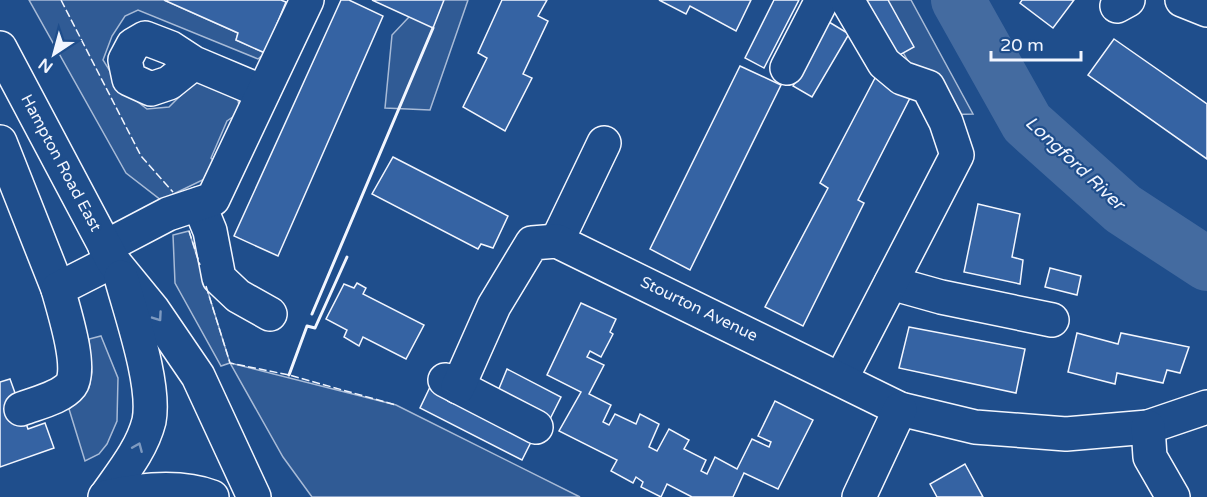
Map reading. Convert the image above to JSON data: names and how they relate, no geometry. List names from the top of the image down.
{
  "streets": {
    "street": ["Hampton Road East", "Stourton Avenue"]
  },
  "water": ["Longford River"],
  "scale_bar": "20 m",
  "north": "bottom left"
}
